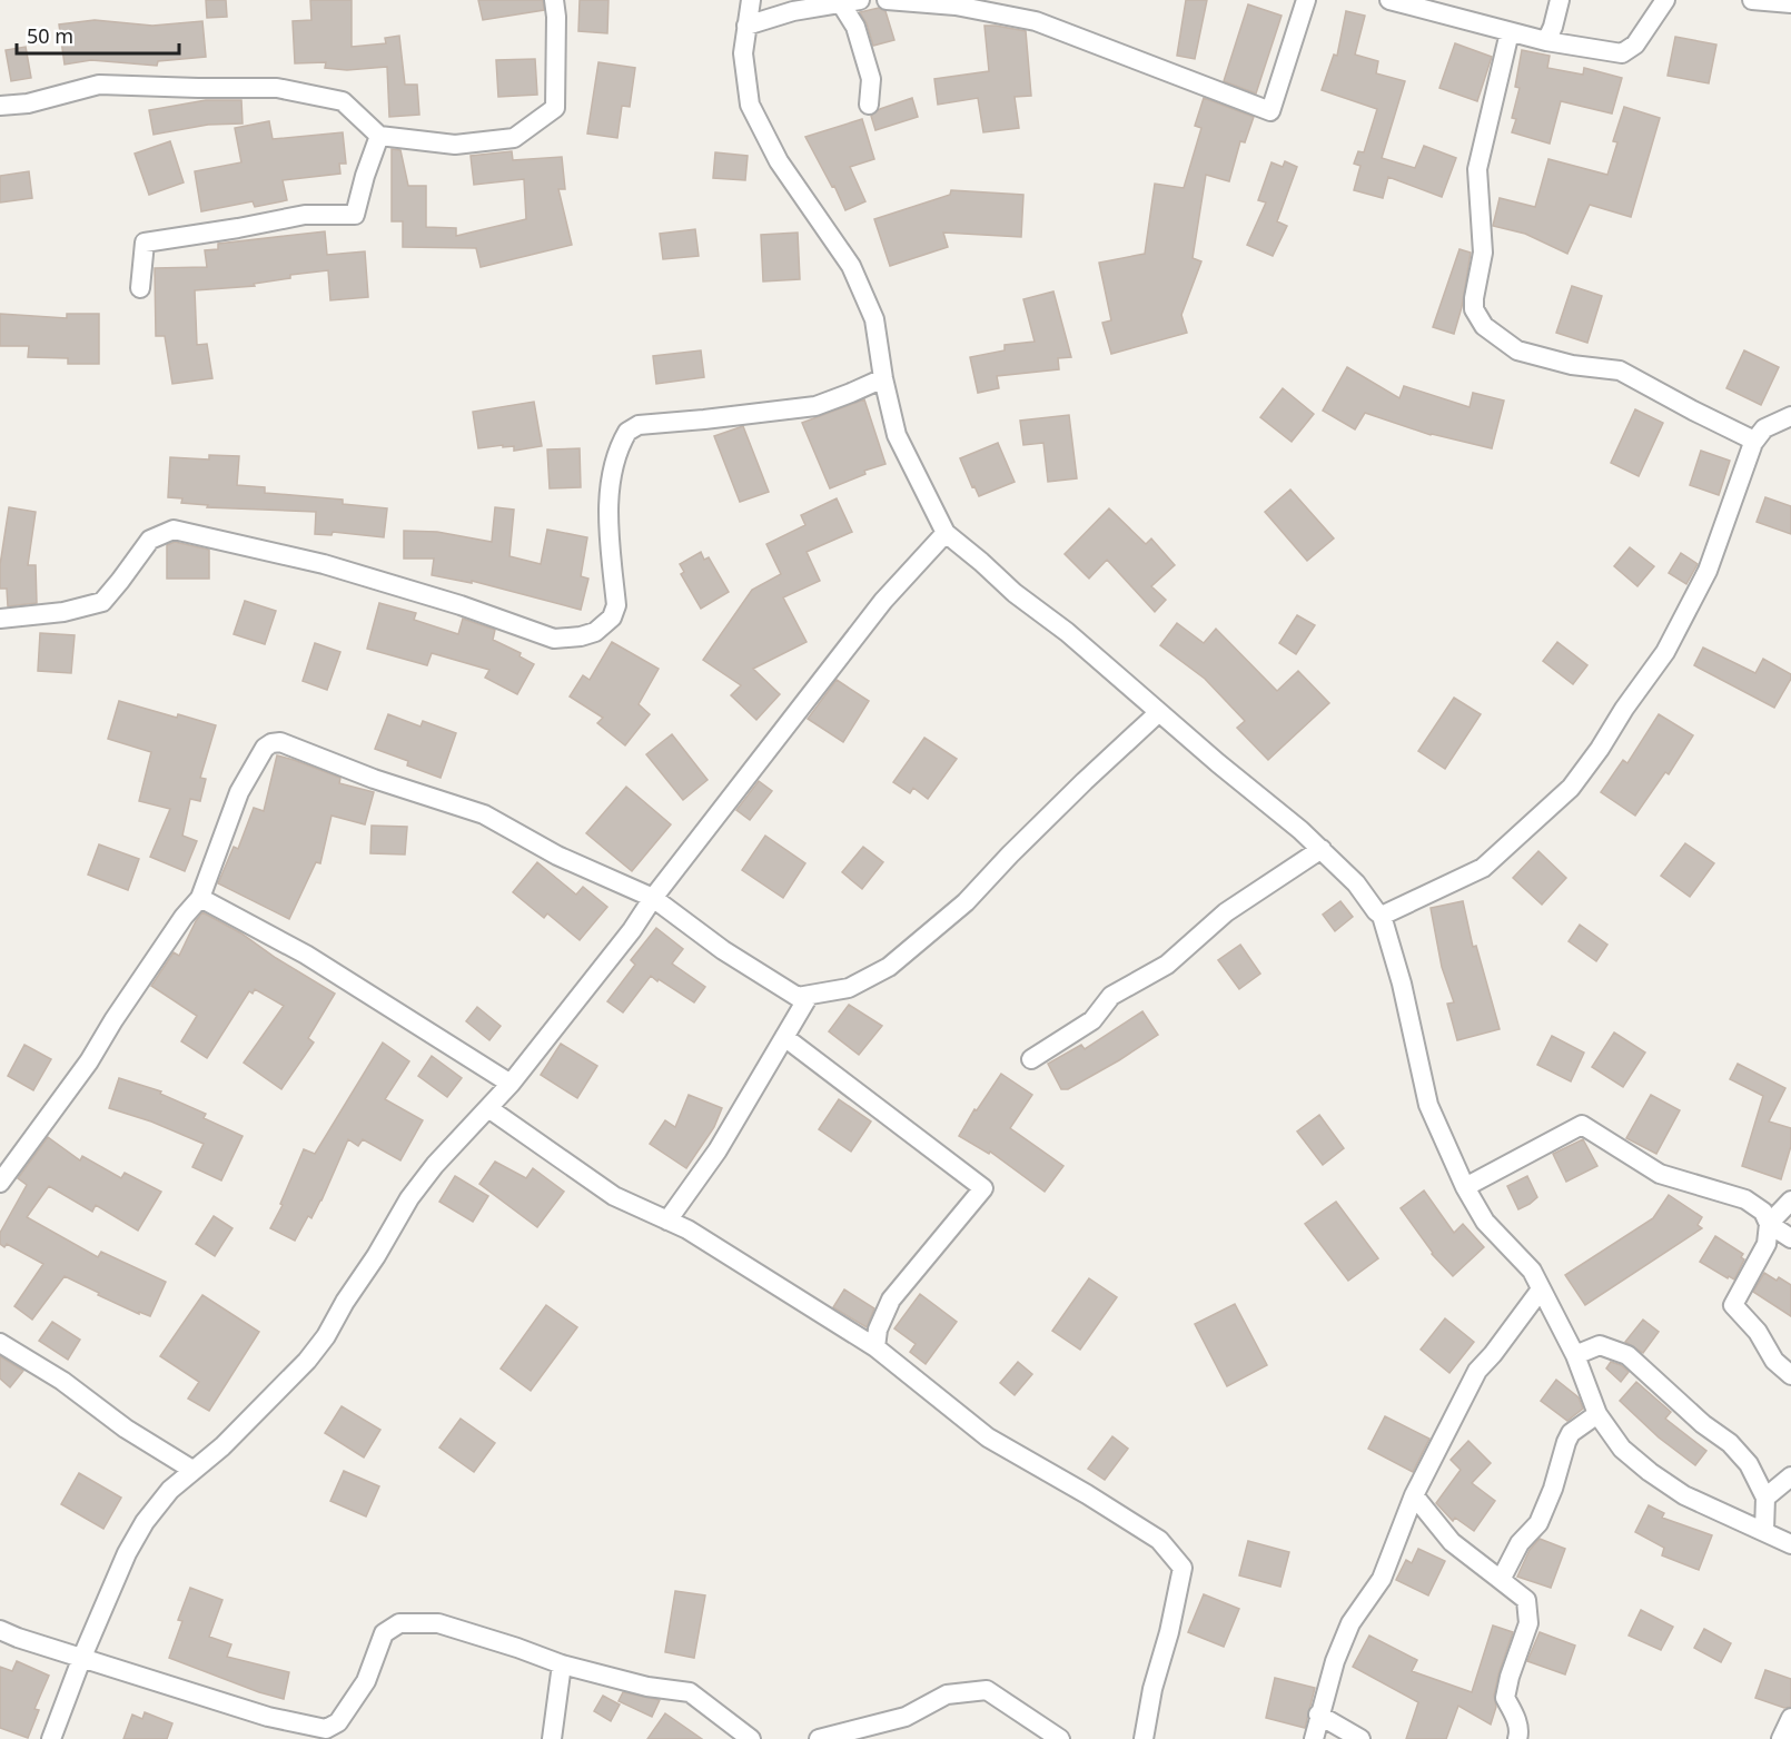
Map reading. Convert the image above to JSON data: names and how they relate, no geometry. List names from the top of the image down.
{
  "scale_bar": "50 m"
}
